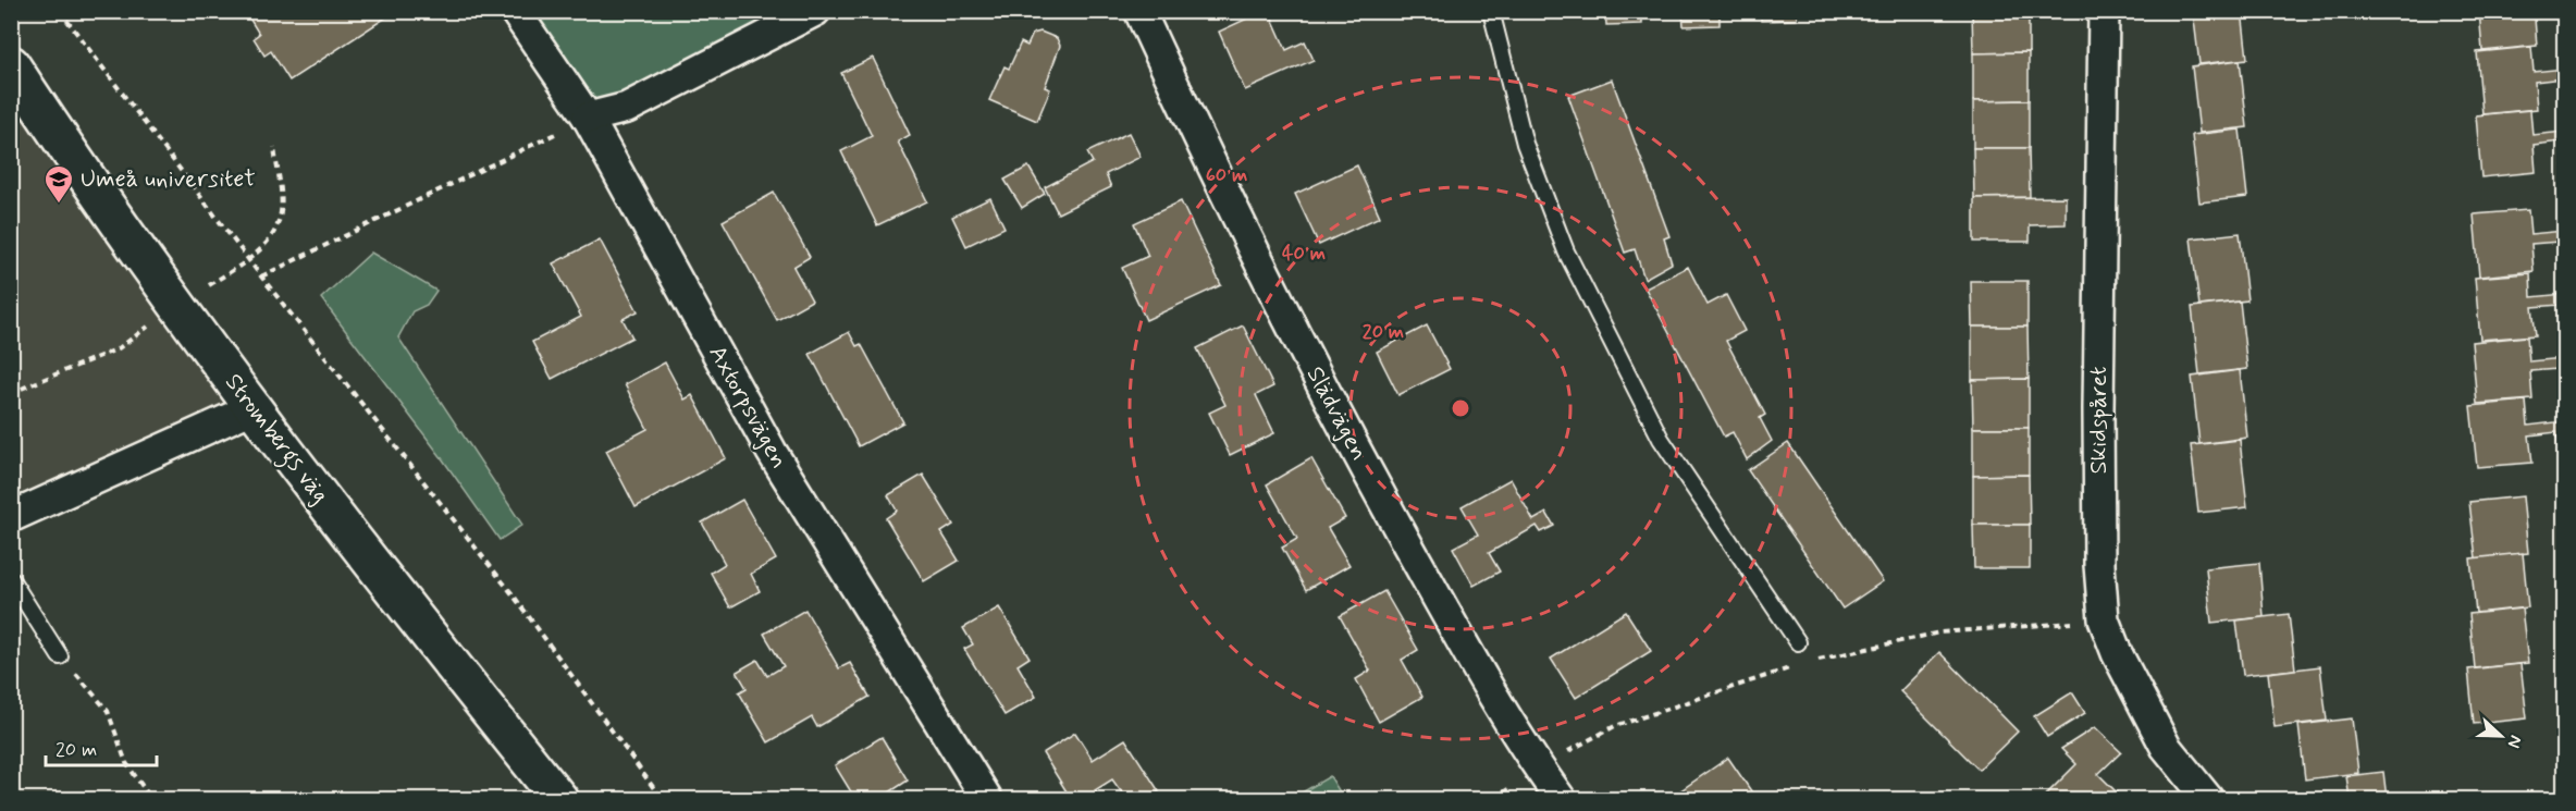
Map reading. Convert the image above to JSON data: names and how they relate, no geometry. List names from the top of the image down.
{
  "streets": {
    "street": [
      "Axtorpsvägen",
      "Slädvägen",
      "Skidspåret",
      "Strombergs väg"
    ]
  },
  "places": {
    "school or university": ["Umeå universitet"]
  },
  "scale_bar": "20 m",
  "north": "right",
  "rings": ["60 m", "40 m", "20 m"]
}
